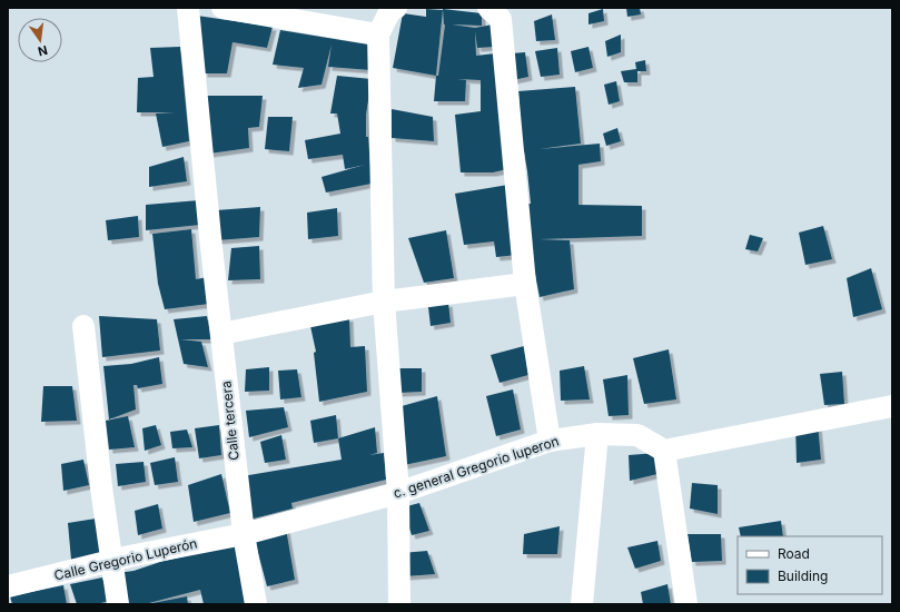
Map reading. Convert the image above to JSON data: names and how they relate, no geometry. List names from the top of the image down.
{
  "streets": {
    "street": ["Calle tercera", "c. general Gregorio luperon", "Calle Gregorio Luperón"]
  },
  "crossings": [
    ["Calle tercera", "c. general Gregorio luperon"],
    ["Calle tercera", "Calle Gregorio Luperón"],
    ["c. general Gregorio luperon", "Calle Gregorio Luperón"]
  ],
  "legend": ["Road", "Building"],
  "north": "bottom"
}
